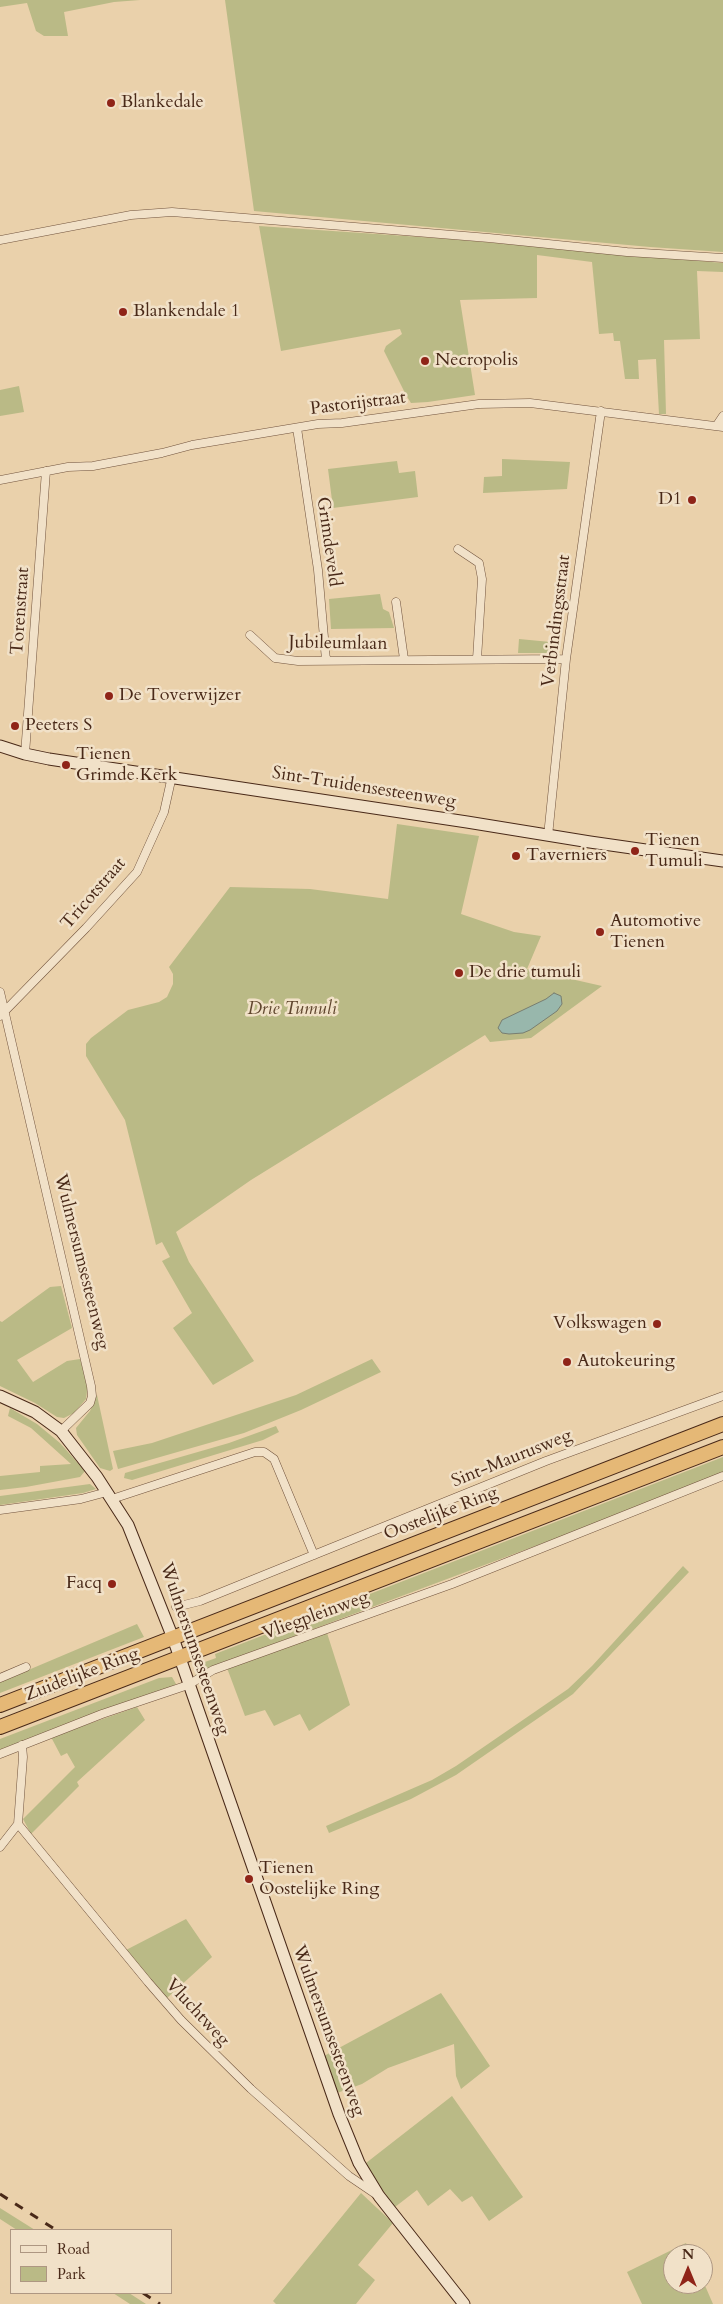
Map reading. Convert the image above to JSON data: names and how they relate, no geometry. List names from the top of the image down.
{
  "streets": {
    "highway": ["Oostelijke Ring", "Zuidelijke Ring"],
    "street": [
      "Pastorijstraat",
      "Grimdeveld",
      "Torenstraat",
      "Verbindingsstraat",
      "Jubileumlaan",
      "Sint-Truidensesteenweg",
      "Tricotstraat",
      "Wulmersumsesteenweg",
      "Sint-Maurusweg",
      "Vliegpleinweg",
      "Vluchtweg"
    ]
  },
  "crossings": [
    ["Pastorijstraat", "Grimdeveld"],
    ["Pastorijstraat", "Torenstraat"],
    ["Pastorijstraat", "Verbindingsstraat"],
    ["Grimdeveld", "Jubileumlaan"],
    ["Torenstraat", "Sint-Truidensesteenweg"],
    ["Verbindingsstraat", "Jubileumlaan"],
    ["Verbindingsstraat", "Sint-Truidensesteenweg"],
    ["Sint-Truidensesteenweg", "Tricotstraat"],
    ["Tricotstraat", "Wulmersumsesteenweg"],
    ["Wulmersumsesteenweg", "Oostelijke Ring"],
    ["Wulmersumsesteenweg", "Vliegpleinweg"],
    ["Wulmersumsesteenweg", "Zuidelijke Ring"],
    ["Wulmersumsesteenweg", "Vluchtweg"],
    ["Oostelijke Ring", "Zuidelijke Ring"]
  ],
  "parks": ["Drie Tumuli"],
  "places": [
    "Blankedale",
    "Blankendale 1",
    "Necropolis",
    "D1",
    "De Toverwijzer",
    "Peeters S",
    "Tienen Grimde Kerk",
    "Tienen Tumuli",
    "Taverniers",
    "Automotive Tienen",
    "De drie tumuli",
    "Volkswagen",
    "Autokeuring",
    "Facq",
    "Tienen Oostelijke Ring"
  ],
  "legend": ["Road", "Park"],
  "north": "top"
}
